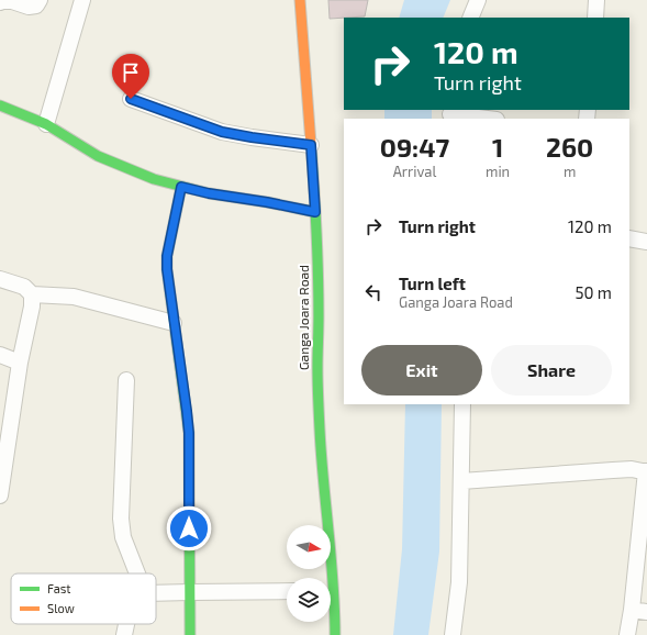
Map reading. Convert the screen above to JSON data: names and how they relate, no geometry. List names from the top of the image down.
{
  "streets": {
    "street": ["Ganga Joara Road"]
  },
  "legend": ["Fast", "Slow"],
  "north": "right",
  "page": {
    "turn": ["120 m", "Turn right"],
    "eta": [
      "09:47",
      "Arrival",
      "1",
      "min",
      "260",
      "m"
    ],
    "list": [
      {
        "name": "Turn right",
        "value": "120 m"
      },
      {
        "name": "Turn left",
        "note": "Ganga Joara Road",
        "value": "50 m"
      }
    ],
    "buttons": ["Exit", "Share"]
  }
}
